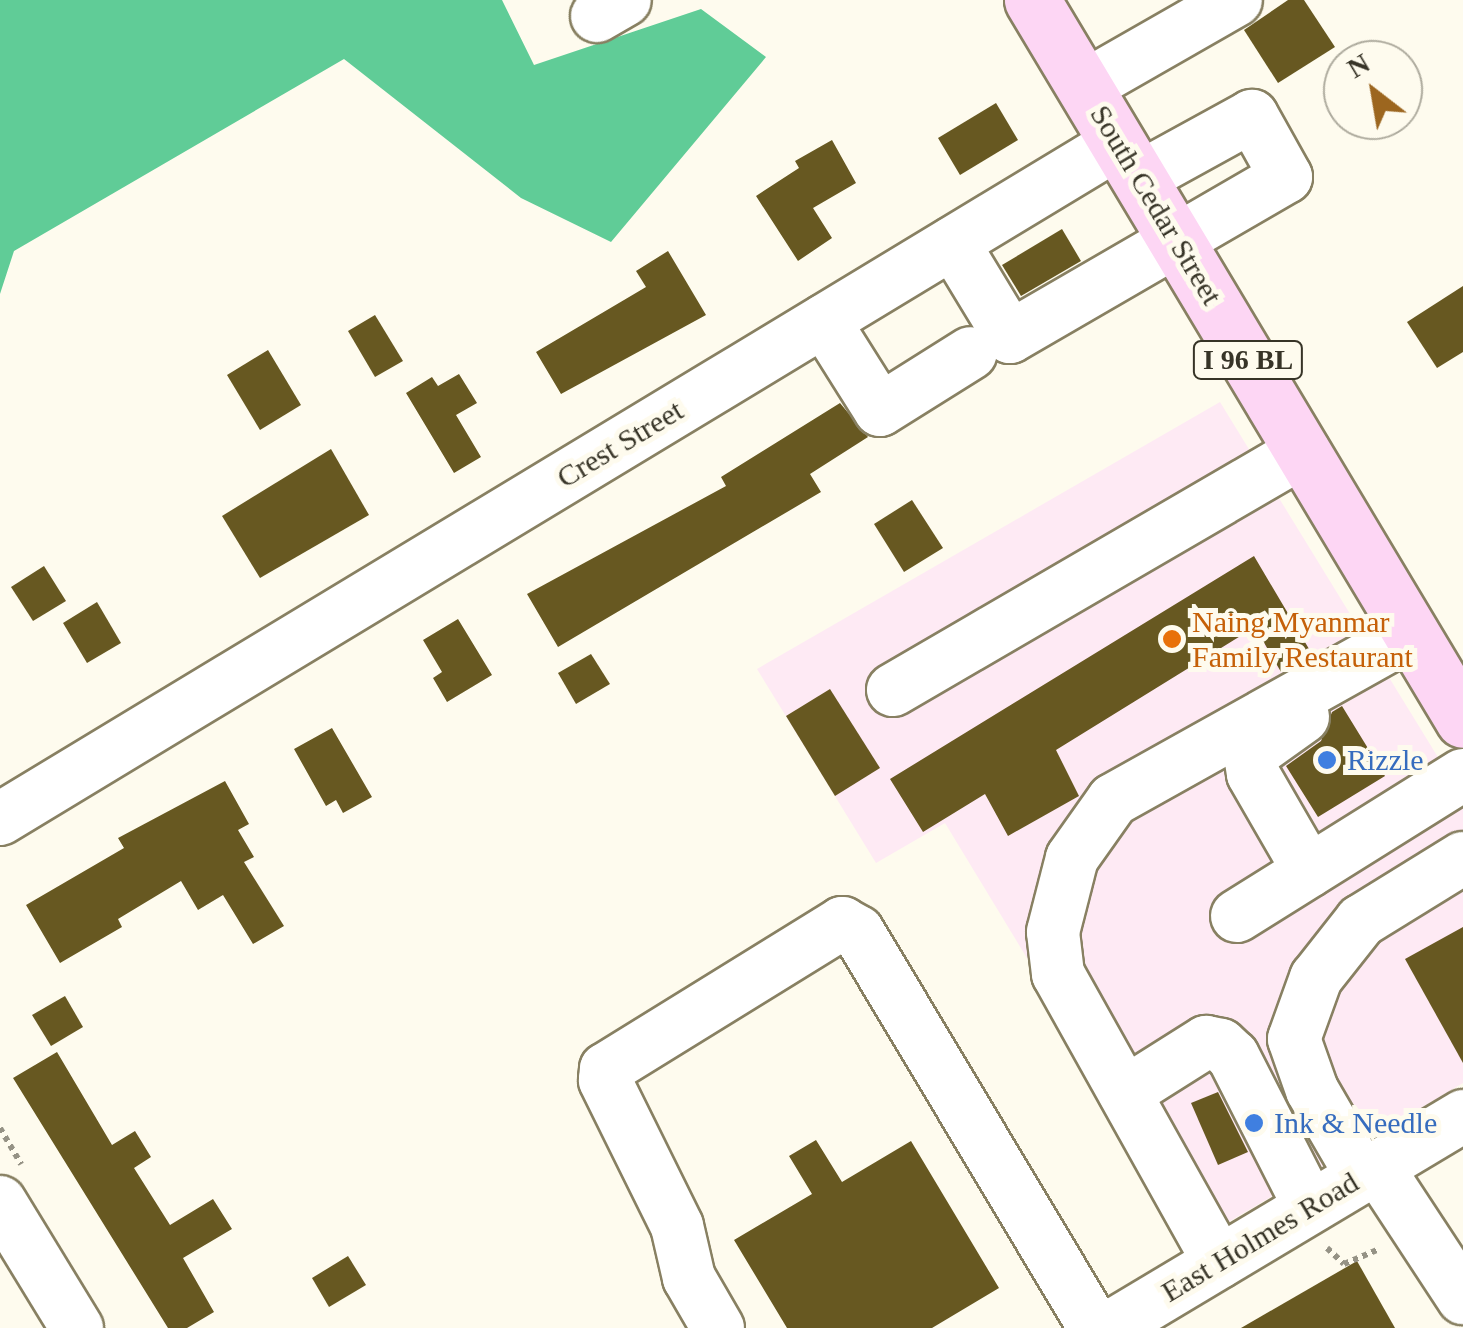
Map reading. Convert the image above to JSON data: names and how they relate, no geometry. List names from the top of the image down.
{
  "streets": {
    "main road": ["South Cedar Street", "I 96 BL"],
    "street": ["Crest Street", "East Holmes Road"]
  },
  "crossings": [
    ["South Cedar Street", "Crest Street"]
  ],
  "places": ["Naing Myanmar Family Restaurant", "Rizzle", "Ink & Needle"],
  "north": "top left"
}
